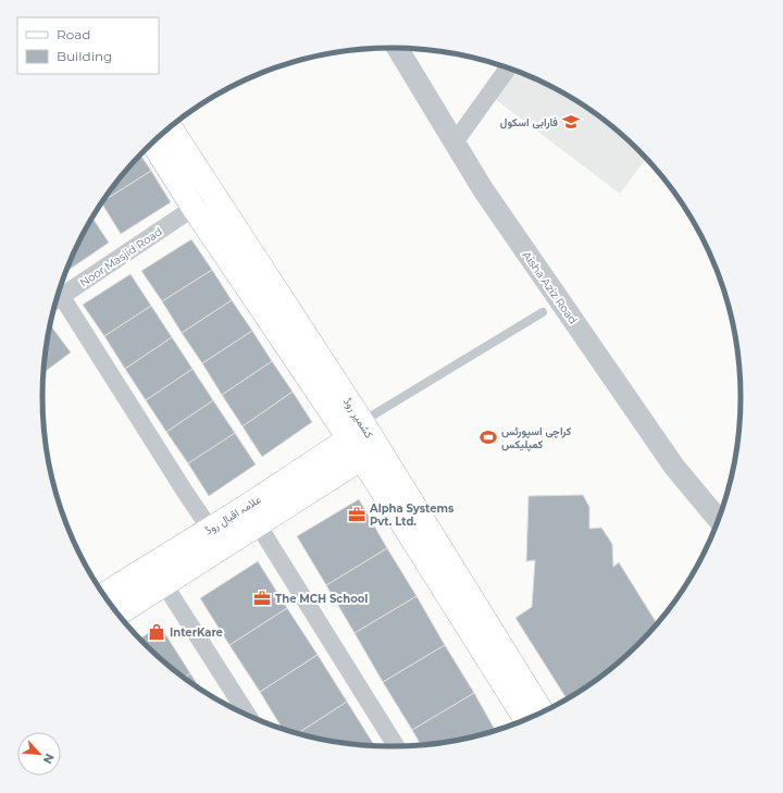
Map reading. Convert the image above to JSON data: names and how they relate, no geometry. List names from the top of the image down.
{
  "streets": {
    "main road": ["کشمیر روڈ", "علامہ اقبال روڈ"],
    "street": ["Noor Masjid Road", "Aisha Aziz Road"]
  },
  "crossings": [
    ["Noor Masjid Road", "کشمیر روڈ"],
    ["کشمیر روڈ", "علامہ اقبال روڈ"]
  ],
  "places": {
    "school or university": ["فارابی اسکول"],
    "sports": ["کراچی اسپورٹس کمپلیکس"],
    "office": ["Alpha Systems Pvt. Ltd.", "The MCH School"],
    "shop": ["InterKare"]
  },
  "legend": ["Road", "Building"],
  "north": "bottom right"
}
